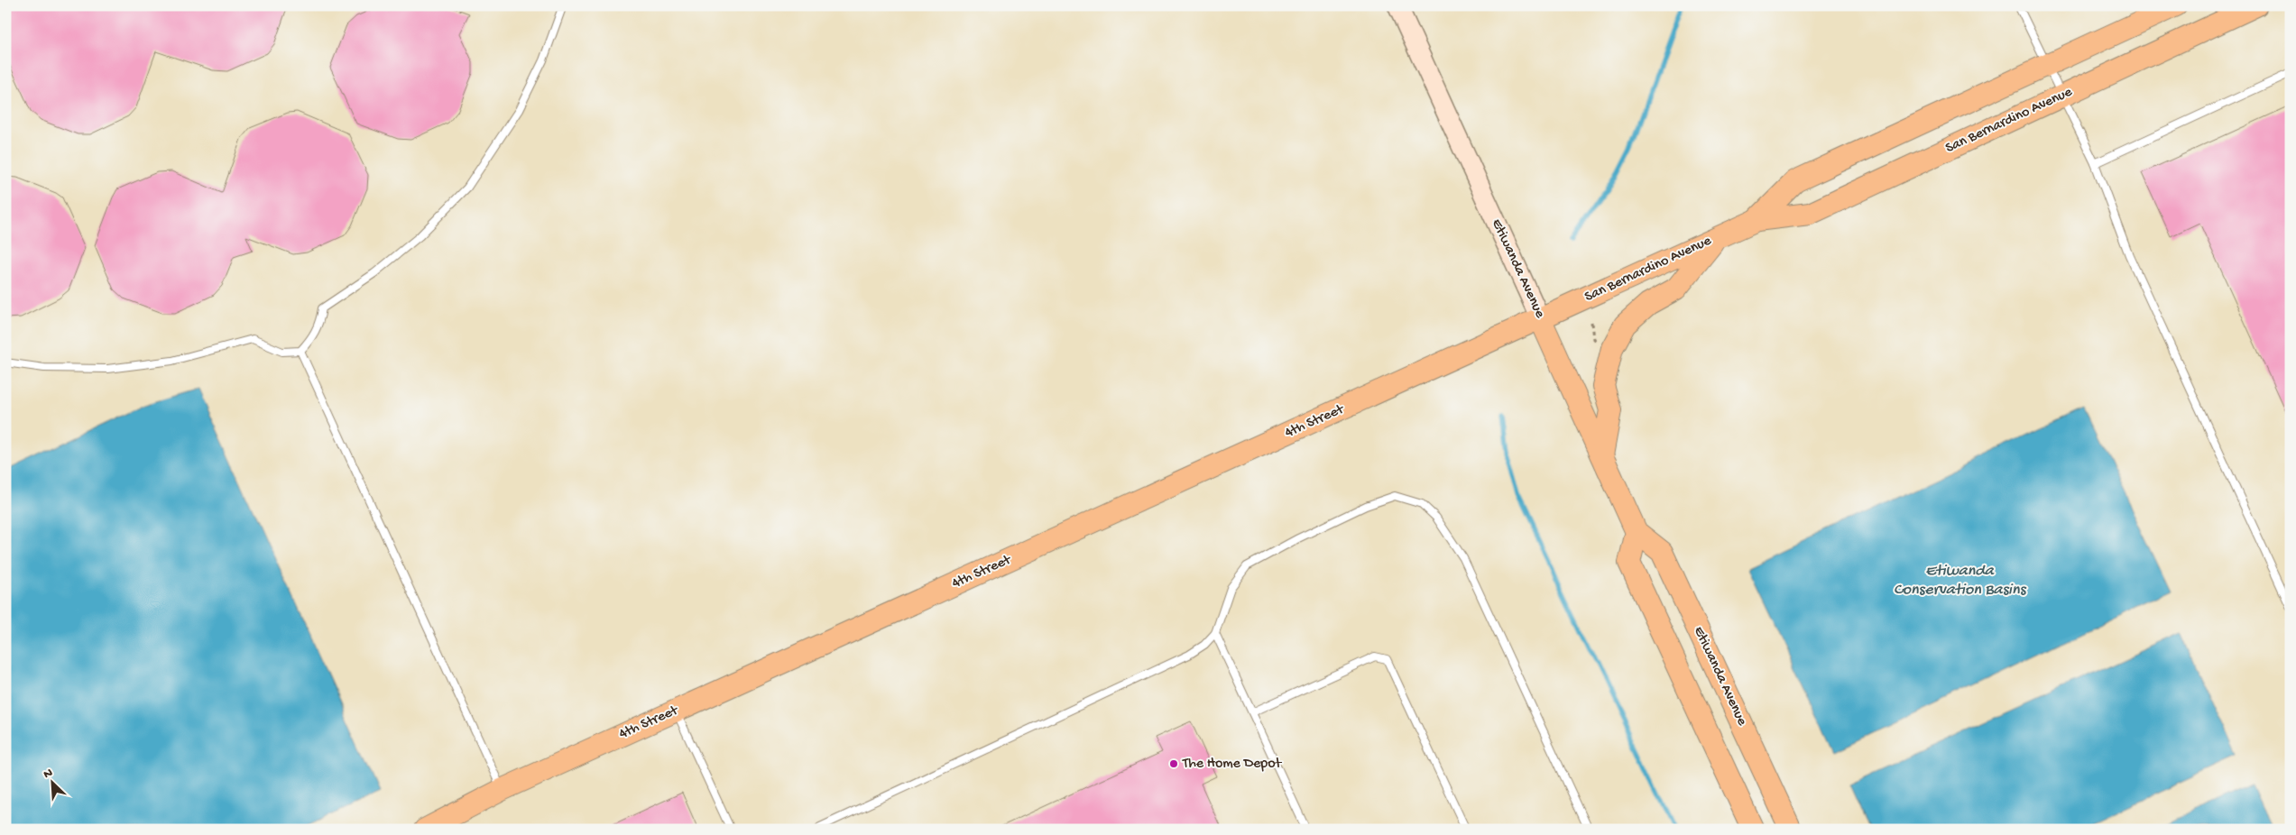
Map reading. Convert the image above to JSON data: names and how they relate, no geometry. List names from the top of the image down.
{
  "streets": {
    "main road": ["San Bernardino Avenue", "Etiwanda Avenue", "4th Street"]
  },
  "crossings": [
    ["San Bernardino Avenue", "Etiwanda Avenue"],
    ["San Bernardino Avenue", "4th Street"],
    ["Etiwanda Avenue", "4th Street"]
  ],
  "water": ["Etiwanda Conservation Basins"],
  "places": ["The Home Depot"],
  "north": "top left"
}
